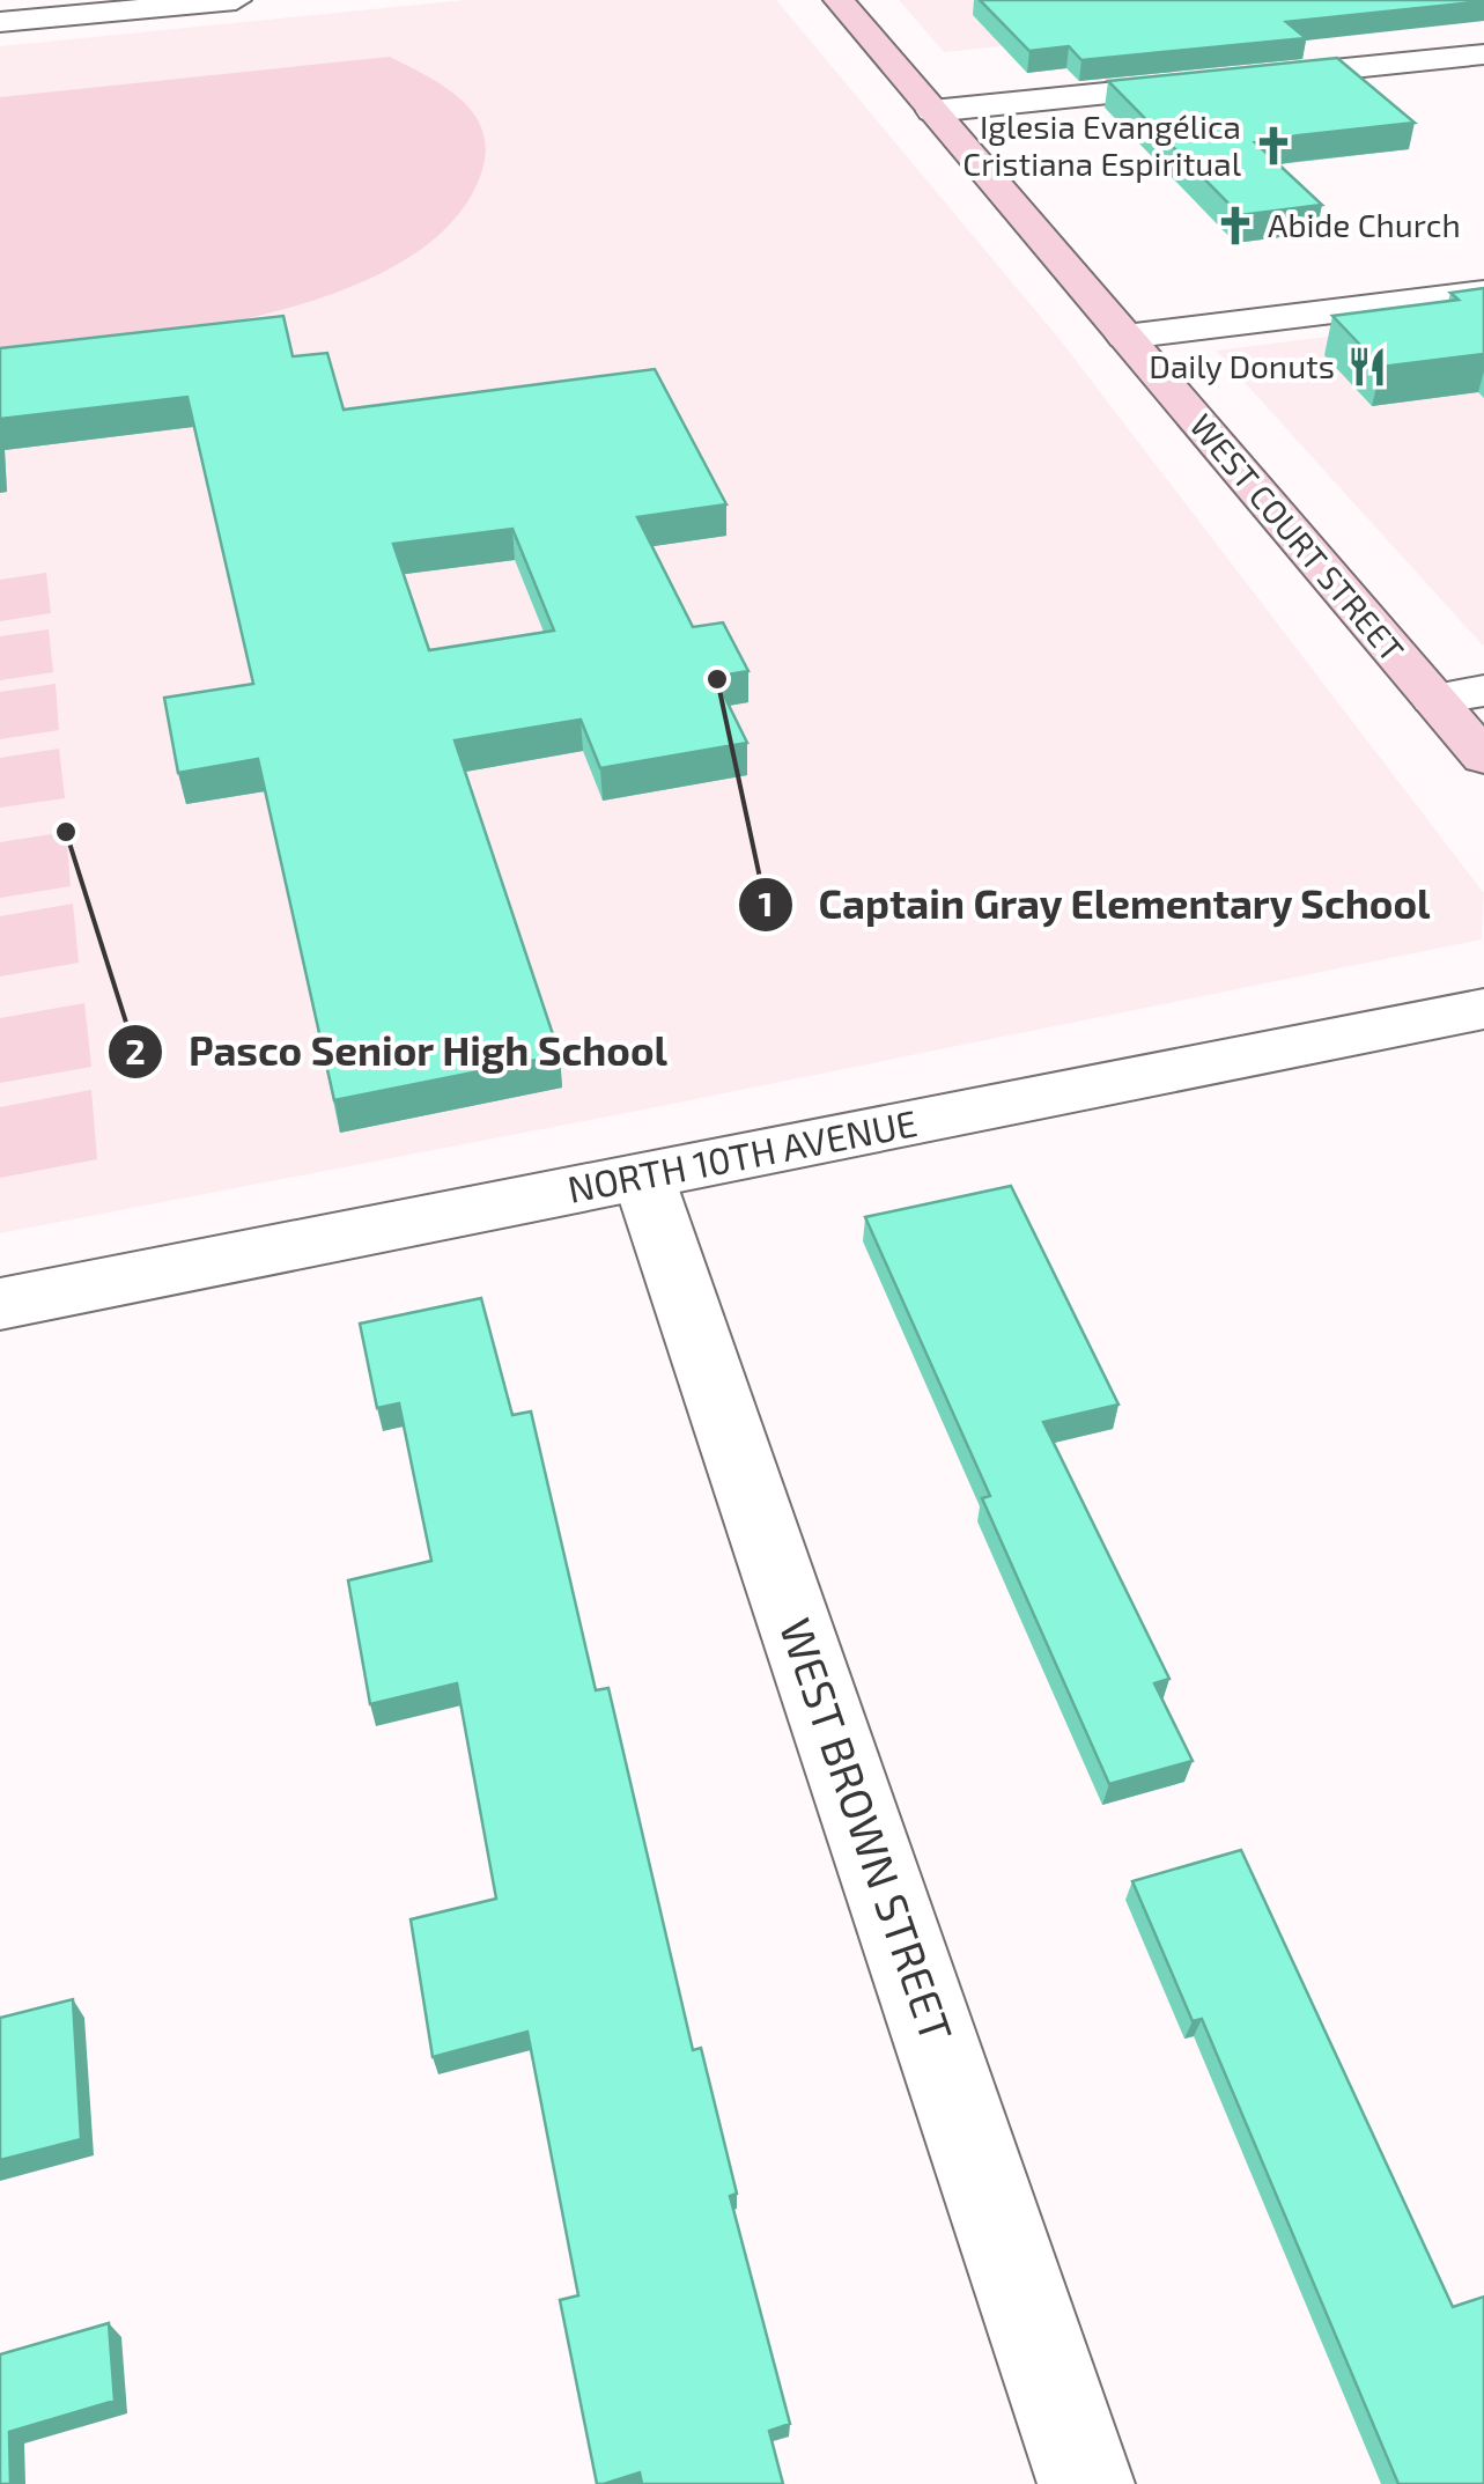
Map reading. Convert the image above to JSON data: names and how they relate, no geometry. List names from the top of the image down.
{
  "streets": {
    "main road": ["WEST COURT STREET"],
    "street": ["NORTH 10TH AVENUE", "WEST BROWN STREET"]
  },
  "crossings": [
    ["NORTH 10TH AVENUE", "WEST BROWN STREET"]
  ],
  "places": {
    "church": ["Iglesia Evangélica Cristiana Espiritual", "Abide Church"],
    "restaurant": ["Daily Donuts"],
    "other": ["Captain Gray Elementary School", "Pasco Senior High School"]
  }
}
